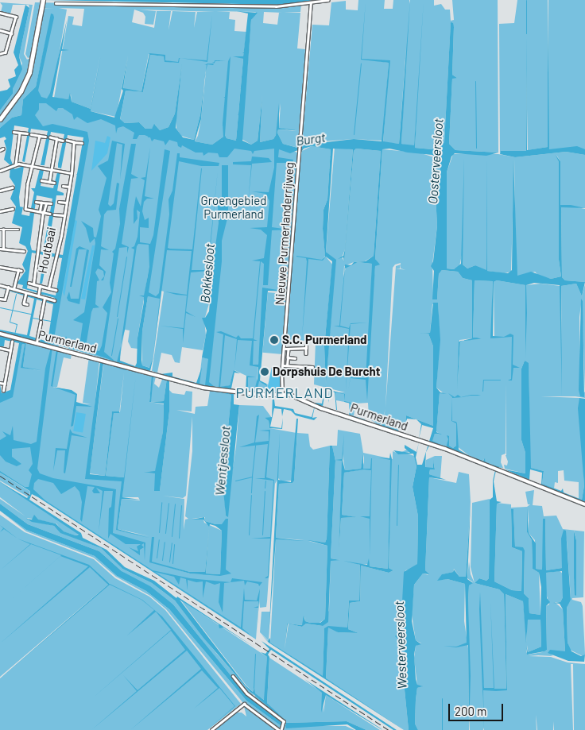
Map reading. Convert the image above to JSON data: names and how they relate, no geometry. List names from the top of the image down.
{
  "streets": {
    "street": ["Nieuwe Purmerlanderrijweg", "Houtbaai", "Purmerland"]
  },
  "crossings": [
    ["Nieuwe Purmerlanderrijweg", "Purmerland"]
  ],
  "districts": ["PURMERLAND"],
  "water": [
    "Burgt",
    "Oosterveersloot",
    "Bokkesloot",
    "Wentjessloot",
    "Westerveersloot"
  ],
  "parks": ["Groengebied Purmerland"],
  "places": ["S.C. Purmerland", "Dorpshuis De Burcht"],
  "scale_bar": "200 m"
}
